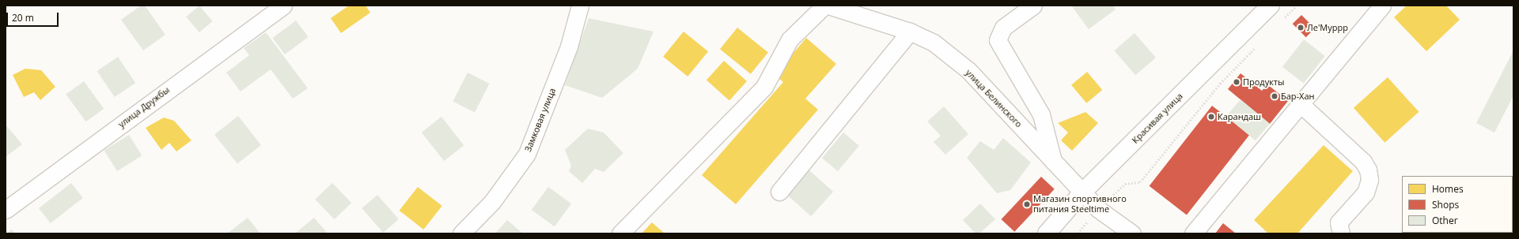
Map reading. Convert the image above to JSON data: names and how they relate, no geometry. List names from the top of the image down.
{
  "streets": {
    "main road": ["Красивая улица"],
    "street": ["улица Белинского", "улица Дружбы", "Замковая улица"]
  },
  "crossings": [
    ["улица Белинского", "Красивая улица"]
  ],
  "places": [
    "Ле'Муррр",
    "Продукты",
    "Бар-Хан",
    "Карандаш",
    "Магазин спортивного питания Steeltime"
  ],
  "legend": ["Homes", "Shops", "Other"],
  "scale_bar": "20 m"
}
